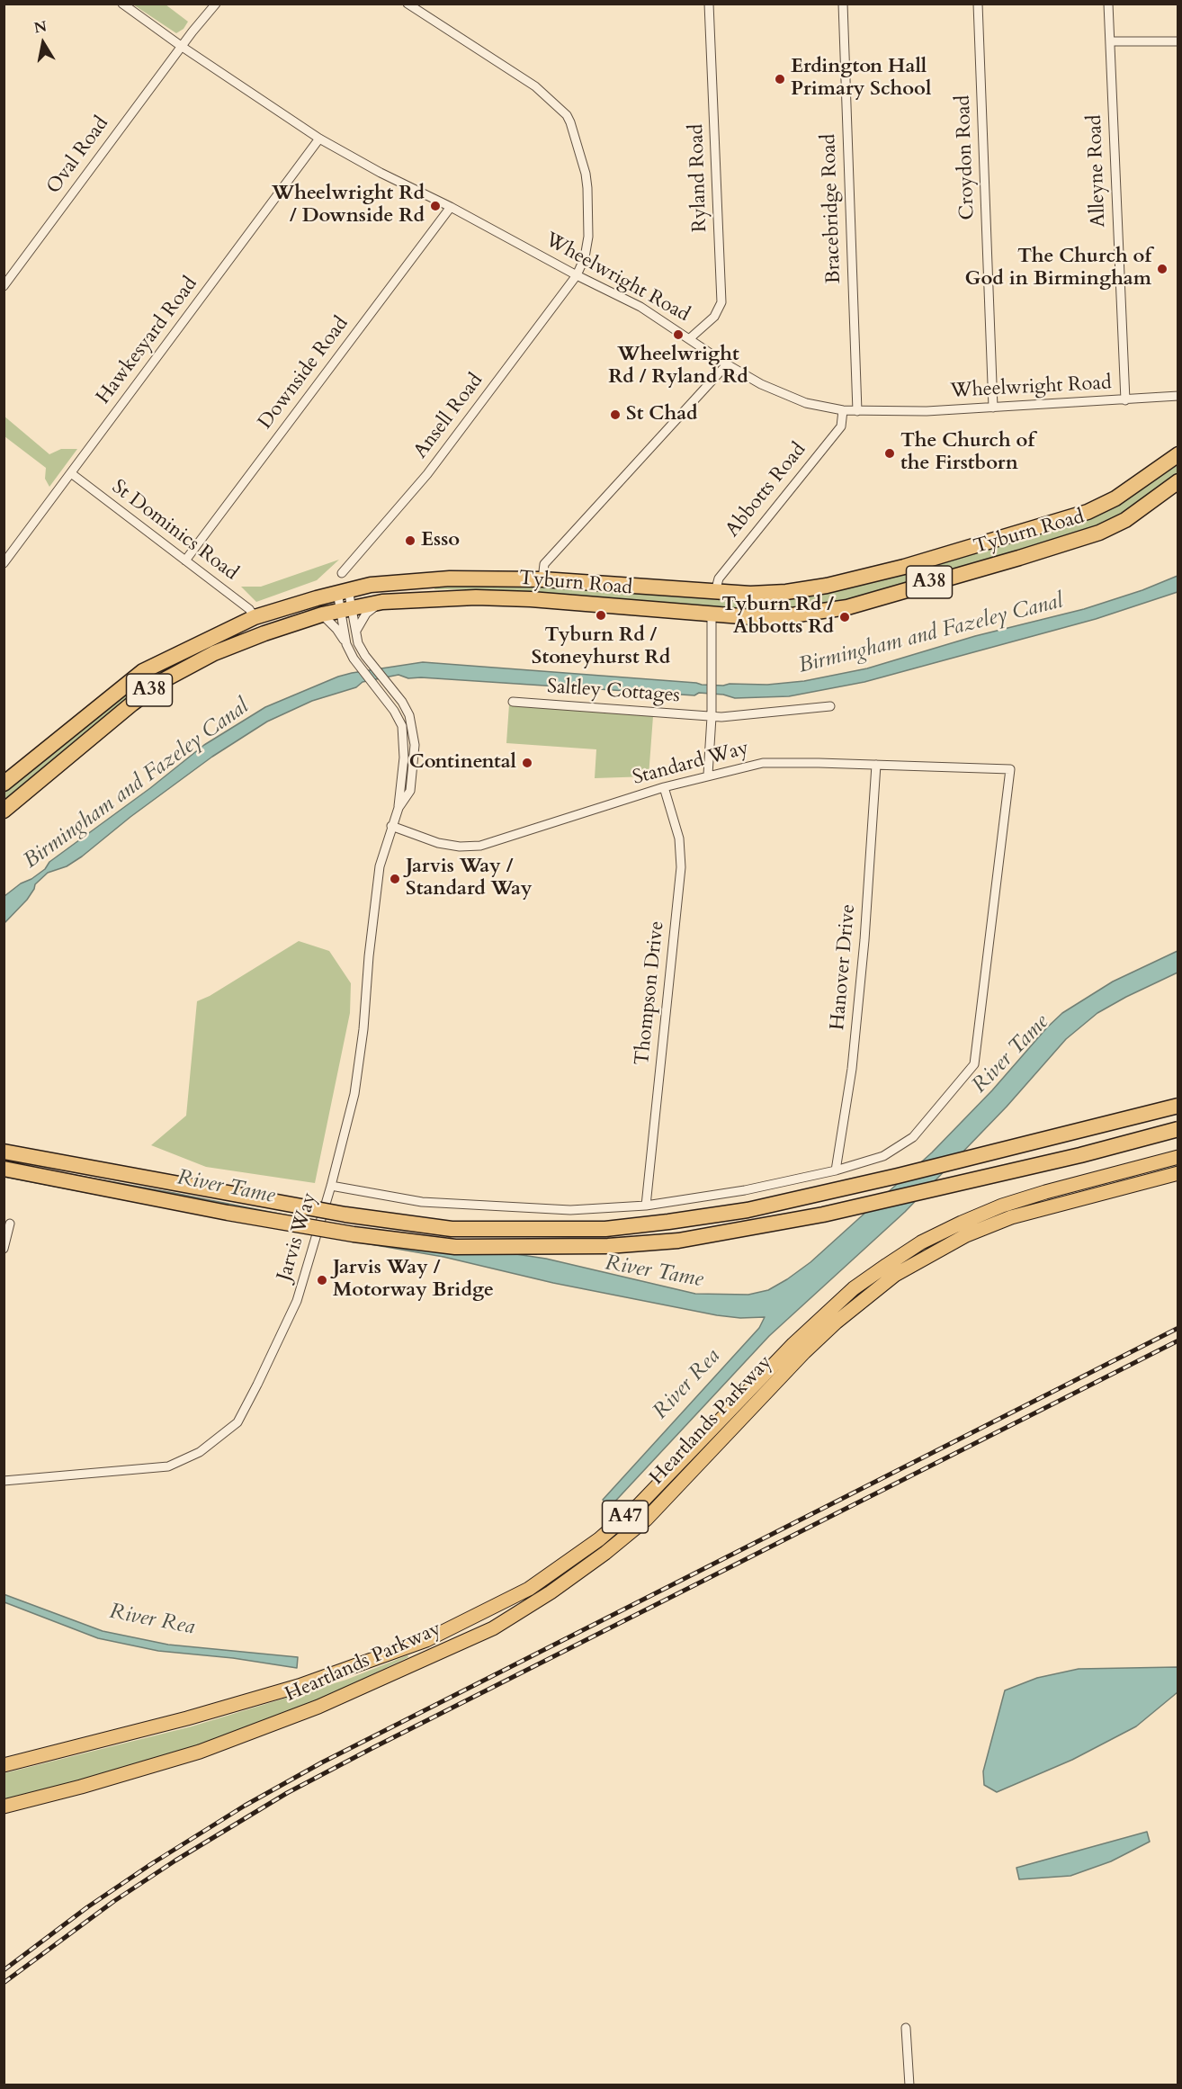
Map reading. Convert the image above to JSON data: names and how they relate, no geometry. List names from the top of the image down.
{
  "streets": {
    "highway": ["Tyburn Road", "A38"],
    "main road": ["Heartlands Parkway", "A47"],
    "street": [
      "Oval Road",
      "Croydon Road",
      "Alleyne Road",
      "Ryland Road",
      "Bracebridge Road",
      "Wheelwright Road",
      "Hawkesyard Road",
      "Downside Road",
      "Ansell Road",
      "Abbotts Road",
      "St Dominics Road",
      "Saltley Cottages",
      "Standard Way",
      "Hanover Drive",
      "Thompson Drive",
      "Jarvis Way"
    ]
  },
  "crossings": [
    ["Oval Road", "Wheelwright Road"],
    ["Croydon Road", "Wheelwright Road"],
    ["Alleyne Road", "Wheelwright Road"],
    ["Ryland Road", "Wheelwright Road"],
    ["Bracebridge Road", "Wheelwright Road"],
    ["Wheelwright Road", "Hawkesyard Road"],
    ["Wheelwright Road", "Downside Road"],
    ["Wheelwright Road", "Ansell Road"],
    ["Wheelwright Road", "Abbotts Road"],
    ["Hawkesyard Road", "St Dominics Road"],
    ["Downside Road", "St Dominics Road"],
    ["Abbotts Road", "Tyburn Road"],
    ["St Dominics Road", "Tyburn Road"],
    ["Tyburn Road", "Saltley Cottages"],
    ["Tyburn Road", "Jarvis Way"],
    ["Standard Way", "Hanover Drive"],
    ["Standard Way", "Thompson Drive"],
    ["Standard Way", "Jarvis Way"]
  ],
  "water": ["Birmingham and Fazeley Canal", "River Tame", "River Rea"],
  "places": [
    "Erdington Hall Primary School",
    "Wheelwright Rd / Downside Rd",
    "The Church of God in Birmingham",
    "Wheelwright Rd / Ryland Rd",
    "St Chad",
    "The Church of the Firstborn",
    "Esso",
    "Tyburn Rd / Stoneyhurst Rd",
    "Tyburn Rd / Abbotts Rd",
    "Continental",
    "Jarvis Way / Standard Way",
    "Jarvis Way / Motorway Bridge"
  ],
  "north": "top"
}
